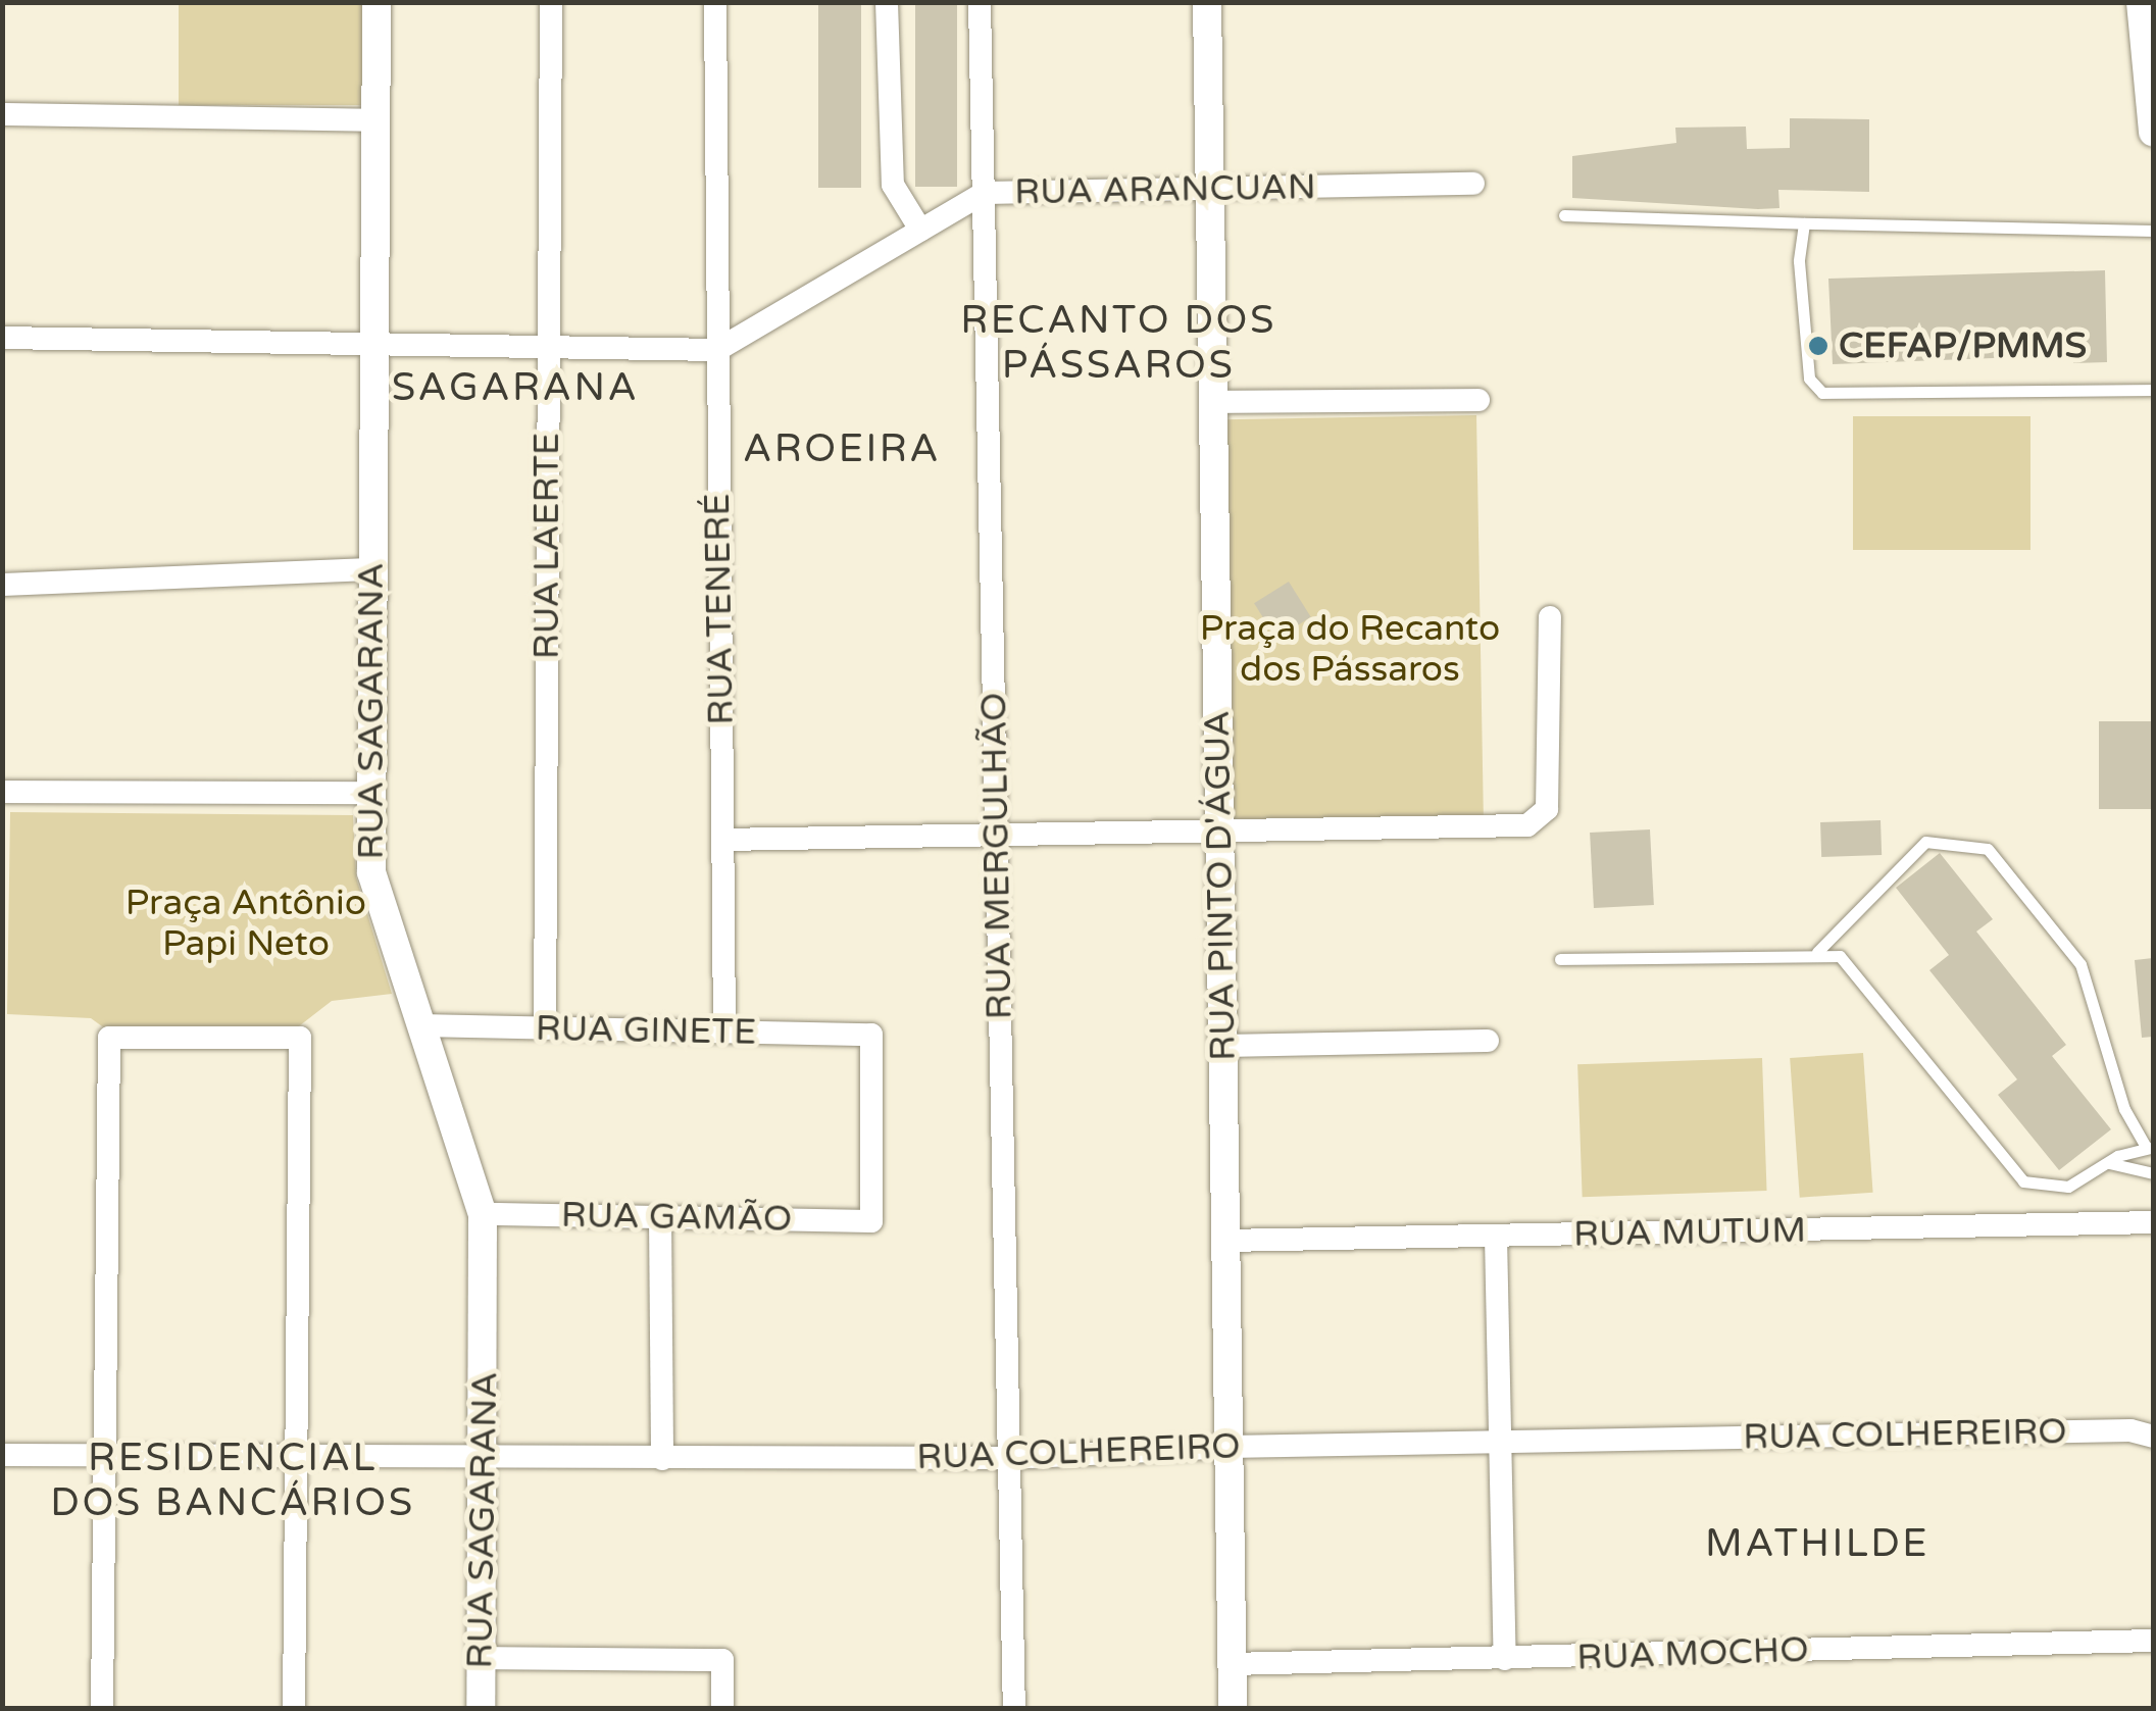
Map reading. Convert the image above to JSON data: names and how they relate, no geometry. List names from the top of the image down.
{
  "streets": {
    "street": [
      "RUA ARANCUAN",
      "RUA LAERTE",
      "RUA TENERÉ",
      "RUA SAGARANA",
      "RUA MERGULHÃO",
      "RUA PINTO D'ÁGUA",
      "RUA GINETE",
      "RUA GAMÃO",
      "RUA MUTUM",
      "RUA COLHEREIRO",
      "RUA MOCHO"
    ]
  },
  "crossings": [
    ["RUA ARANCUAN", "RUA TENERÉ"],
    ["RUA ARANCUAN", "RUA MERGULHÃO"],
    ["RUA ARANCUAN", "RUA PINTO D'ÁGUA"],
    ["RUA LAERTE", "RUA GINETE"],
    ["RUA TENERÉ", "RUA GINETE"],
    ["RUA SAGARANA", "RUA GINETE"],
    ["RUA SAGARANA", "RUA GAMÃO"],
    ["RUA SAGARANA", "RUA COLHEREIRO"],
    ["RUA MERGULHÃO", "RUA COLHEREIRO"],
    ["RUA PINTO D'ÁGUA", "RUA MUTUM"],
    ["RUA PINTO D'ÁGUA", "RUA COLHEREIRO"],
    ["RUA PINTO D'ÁGUA", "RUA MOCHO"],
    ["RUA GINETE", "RUA GAMÃO"]
  ],
  "districts": [
    "RECANTO DOS PÁSSAROS",
    "SAGARANA",
    "AROEIRA",
    "RESIDENCIAL DOS BANCÁRIOS",
    "MATHILDE"
  ],
  "parks": ["Praça do Recanto dos Pássaros", "Praça Antônio Papi Neto"],
  "places": ["CEFAP/PMMS"]
}
